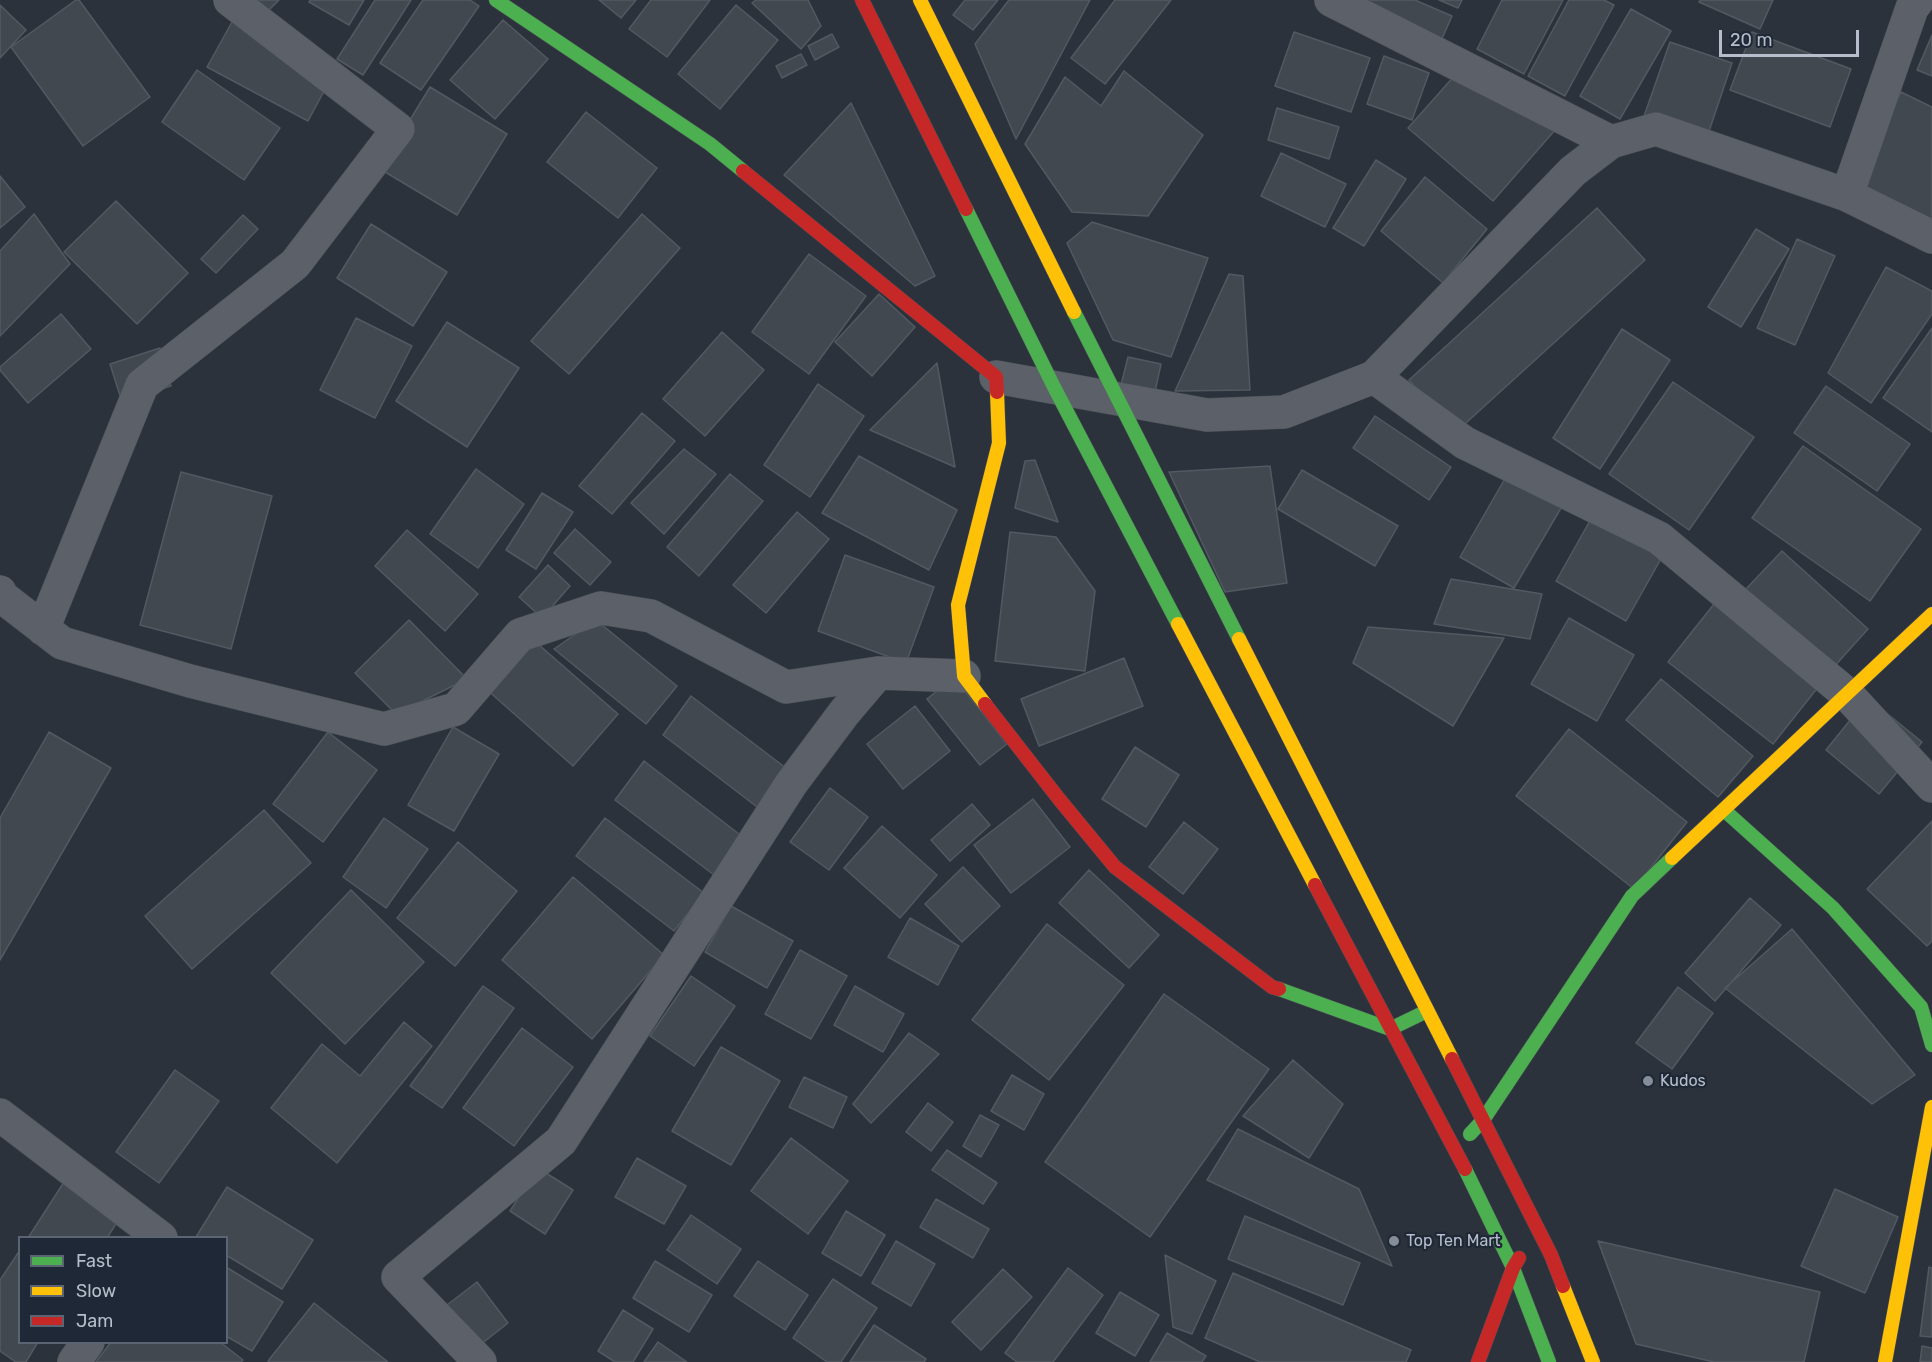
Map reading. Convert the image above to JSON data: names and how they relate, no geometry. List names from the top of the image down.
{
  "places": ["Kudos", "Top Ten Mart"],
  "legend": ["Fast", "Slow", "Jam"],
  "scale_bar": "20 m"
}
